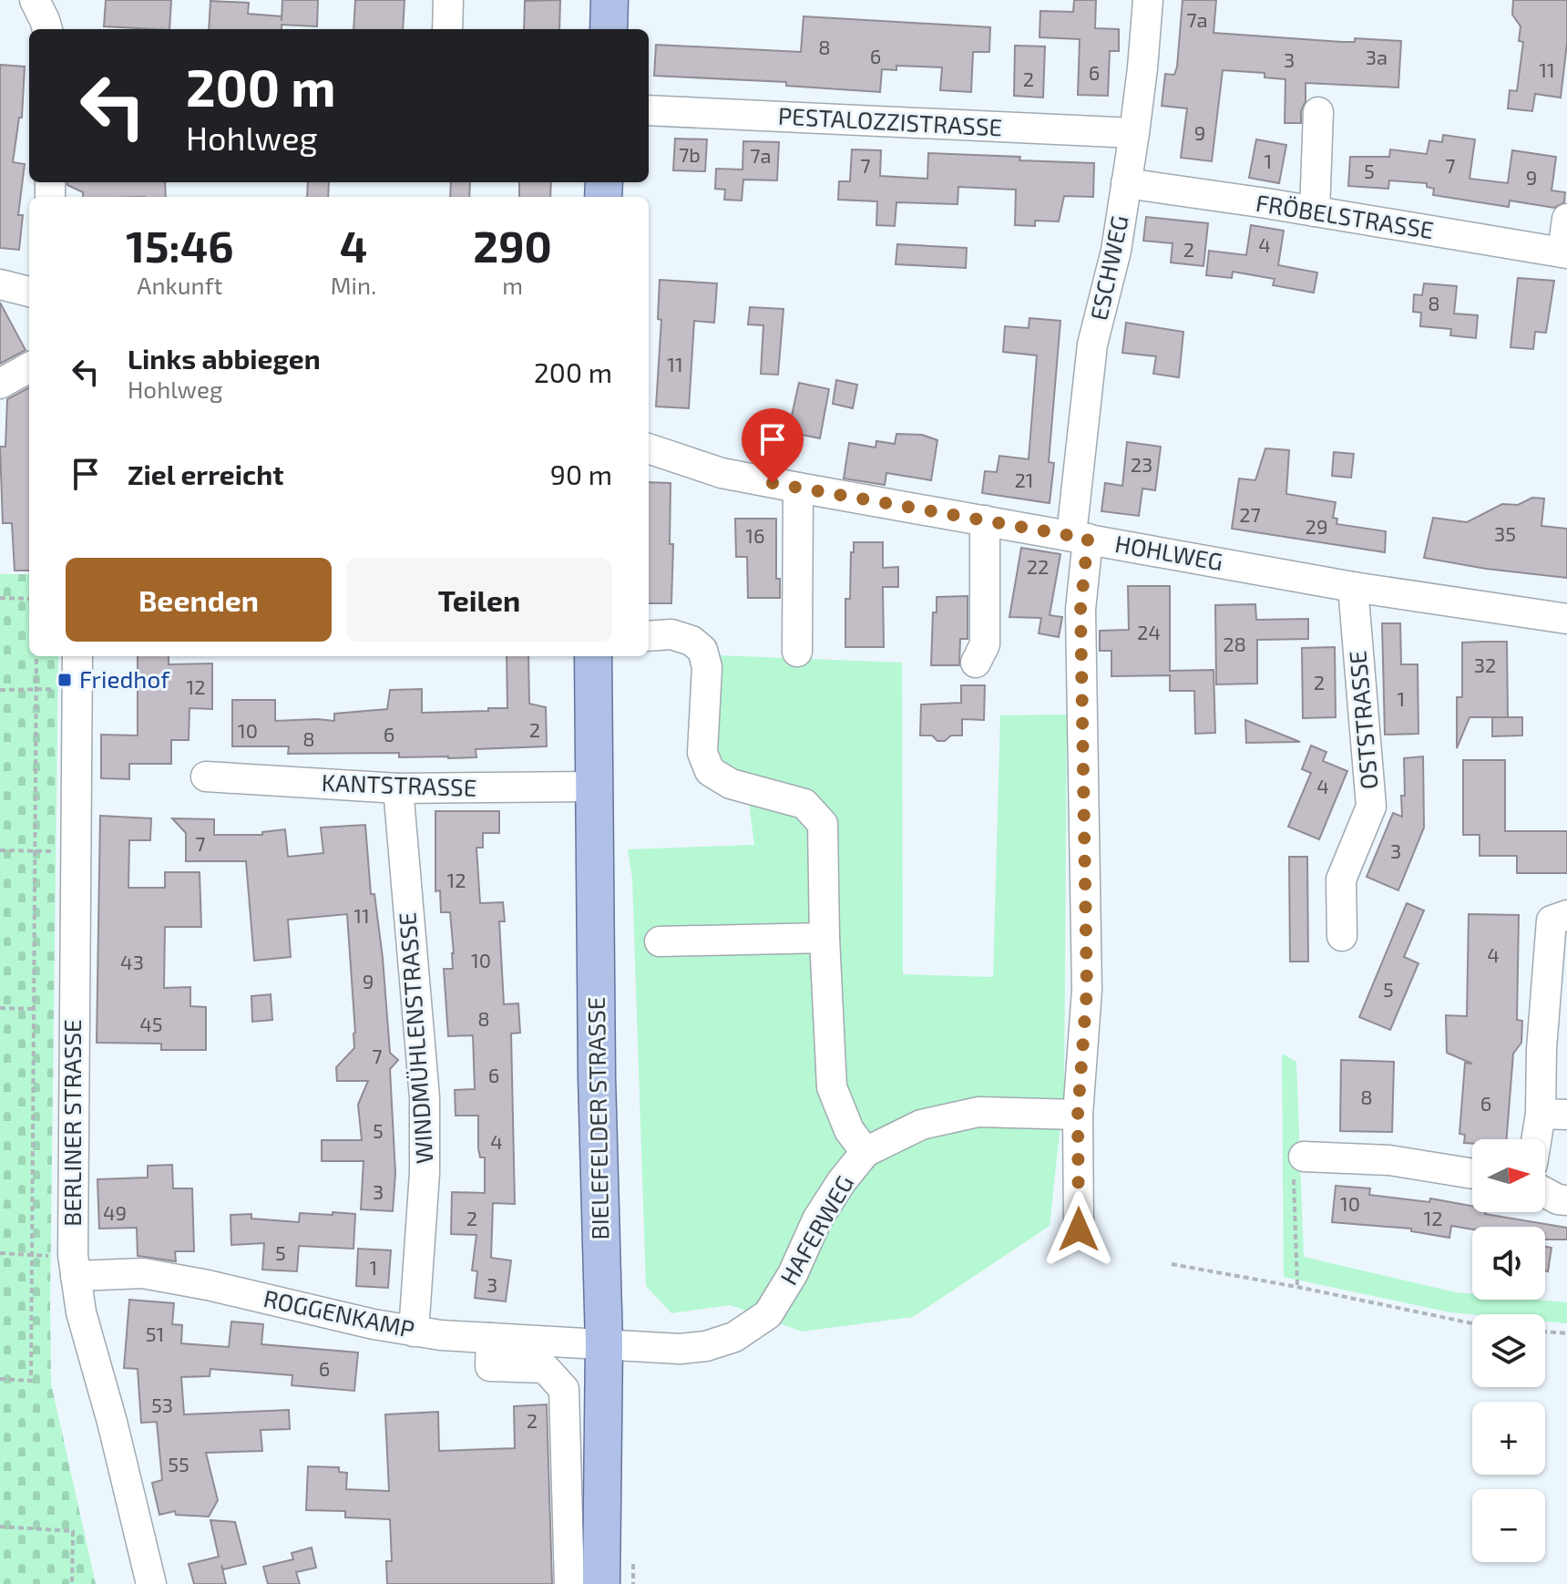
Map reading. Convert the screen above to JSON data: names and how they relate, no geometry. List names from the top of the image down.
{
  "streets": {
    "main road": ["BIELEFELDER STRASSE"],
    "street": [
      "PESTALOZZISTRASSE",
      "FRÖBELSTRASSE",
      "ESCHWEG",
      "HOHLWEG",
      "OSTSTRASSE",
      "KANTSTRASSE",
      "WINDMÜHLENSTRASSE",
      "BERLINER STRASSE",
      "HAFERWEG",
      "ROGGENKAMP"
    ]
  },
  "crossings": [
    ["PESTALOZZISTRASSE", "ESCHWEG"],
    ["FRÖBELSTRASSE", "ESCHWEG"],
    ["ESCHWEG", "HOHLWEG"],
    ["ESCHWEG", "HAFERWEG"],
    ["HOHLWEG", "OSTSTRASSE"],
    ["KANTSTRASSE", "WINDMÜHLENSTRASSE"],
    ["KANTSTRASSE", "BIELEFELDER STRASSE"],
    ["WINDMÜHLENSTRASSE", "ROGGENKAMP"],
    ["BIELEFELDER STRASSE", "HAFERWEG"],
    ["BIELEFELDER STRASSE", "ROGGENKAMP"],
    ["BERLINER STRASSE", "ROGGENKAMP"],
    ["HAFERWEG", "ROGGENKAMP"]
  ],
  "places": {
    "transit": ["Friedhof"]
  },
  "house_numbers": [
    "7a",
    "8",
    "6",
    "3a",
    "3",
    "11",
    "6",
    "2",
    "9",
    "7b",
    "7a",
    "1",
    "7",
    "7",
    "5",
    "9",
    "4",
    "2",
    "8",
    "11",
    "23",
    "21",
    "27",
    "29",
    "35",
    "16",
    "22",
    "24",
    "28",
    "32",
    "2",
    "12",
    "1",
    "2",
    "10",
    "6",
    "8",
    "4",
    "7",
    "3",
    "12",
    "11",
    "4",
    "10",
    "43",
    "9",
    "5",
    "8",
    "45",
    "7",
    "6",
    "8",
    "6",
    "5",
    "4",
    "3",
    "10",
    "49",
    "2",
    "12",
    "5",
    "1",
    "3",
    "51",
    "6",
    "53",
    "2",
    "55"
  ],
  "north": "right",
  "page": {
    "turn": ["200 m", "Hohlweg"],
    "eta": [
      "15:46",
      "Ankunft",
      "4",
      "Min.",
      "290",
      "m"
    ],
    "list": [
      {
        "name": "Links abbiegen",
        "note": "Hohlweg",
        "value": "200 m"
      },
      {
        "name": "Ziel erreicht",
        "value": "90 m"
      }
    ],
    "buttons": ["Beenden", "Teilen"],
    "map_buttons": ["+", "−"]
  }
}
